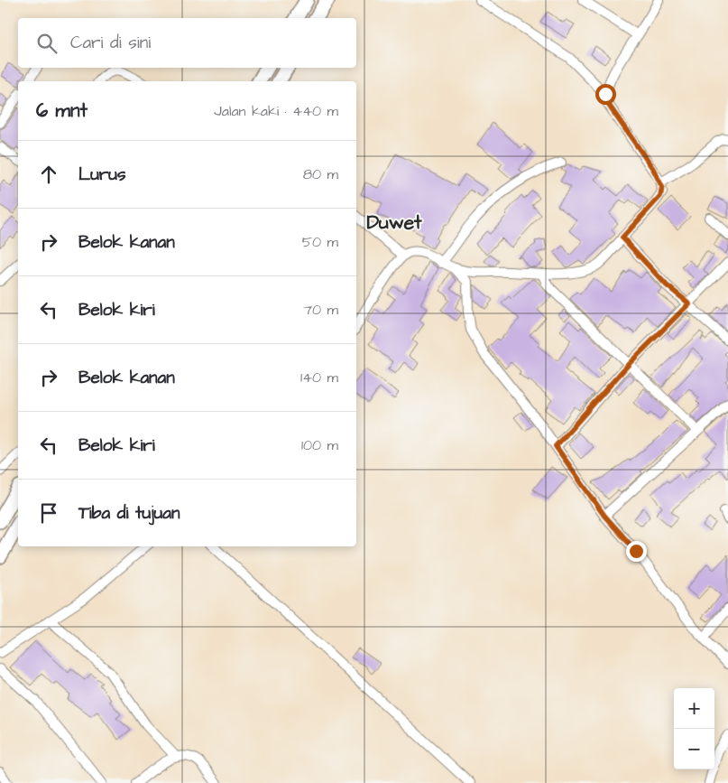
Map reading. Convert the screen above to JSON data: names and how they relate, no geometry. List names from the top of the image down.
{
  "districts": ["Duwet"],
  "page": {
    "search": "Cari di sini",
    "heading": ["6 mnt", "Jalan kaki · 440 m"],
    "list": [
      ["Lurus", "80 m"],
      ["Belok kanan", "50 m"],
      ["Belok kiri", "70 m"],
      ["Belok kanan", "140 m"],
      ["Belok kiri", "100 m"],
      "Tiba di tujuan"
    ],
    "map_buttons": ["+", "−"]
  }
}
